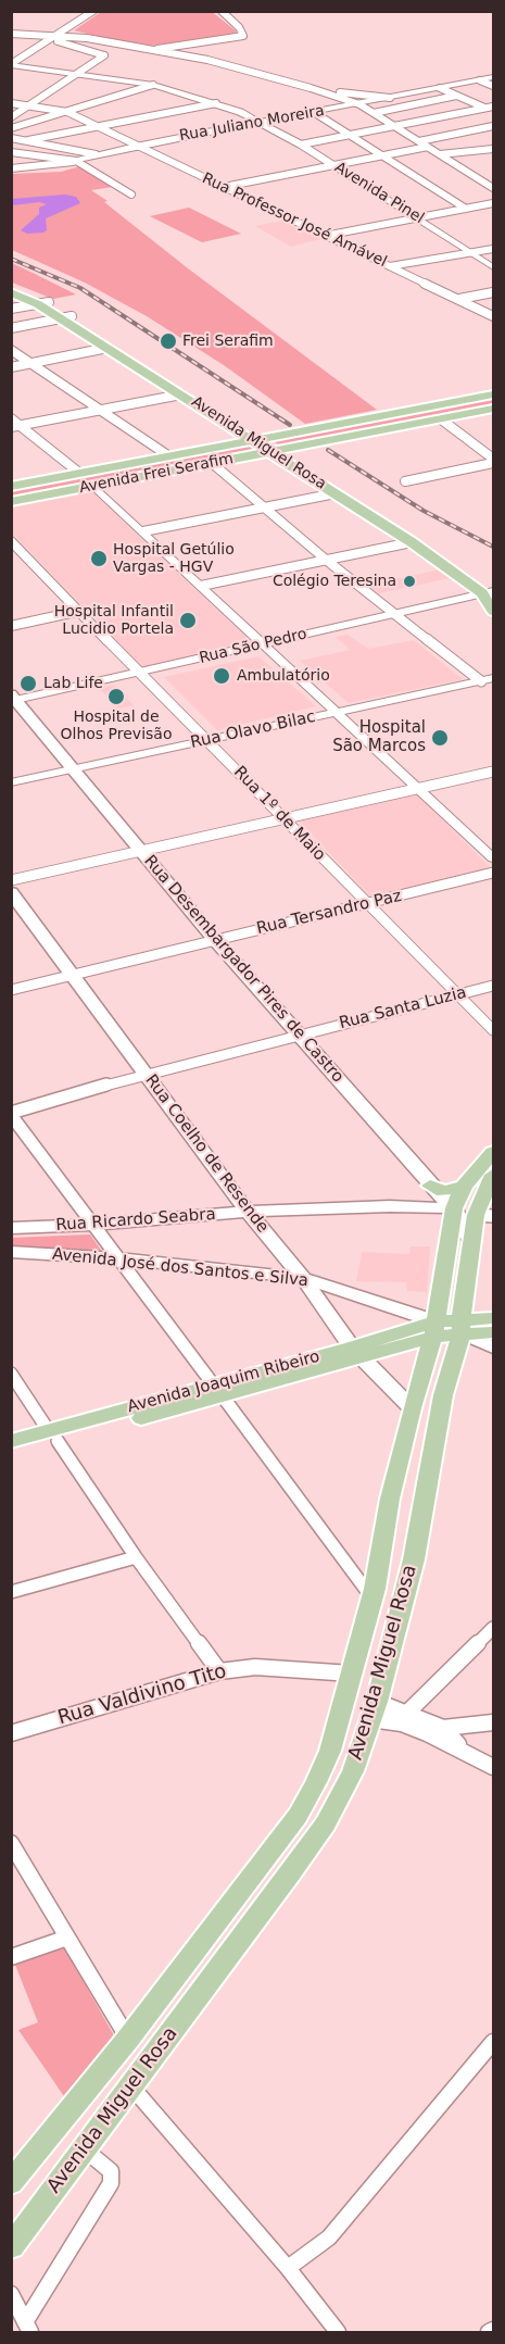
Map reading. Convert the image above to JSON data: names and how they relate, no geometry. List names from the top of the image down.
{
  "streets": {
    "main road": [
      "Avenida Miguel Rosa",
      "Avenida Frei Serafim",
      "Rua Desembargador Pires de Castro",
      "Rua Coelho de Resende",
      "Rua Ricardo Seabra",
      "Avenida José dos Santos e Silva",
      "Avenida Joaquim Ribeiro"
    ],
    "street": [
      "Rua Juliano Moreira",
      "Avenida Pinel",
      "Rua Professor José Amável",
      "Rua São Pedro",
      "Rua Olavo Bilac",
      "Rua 1º de Maio",
      "Rua Tersandro Paz",
      "Rua Santa Luzia",
      "Rua Valdivino Tito"
    ]
  },
  "crossings": [
    ["Rua Juliano Moreira", "Avenida Pinel"],
    ["Rua Juliano Moreira", "Rua Professor José Amável"],
    ["Avenida Miguel Rosa", "Avenida Frei Serafim"],
    ["Avenida Miguel Rosa", "Rua São Pedro"],
    ["Avenida Miguel Rosa", "Rua Desembargador Pires de Castro"],
    ["Avenida Miguel Rosa", "Rua Coelho de Resende"],
    ["Avenida Miguel Rosa", "Rua Ricardo Seabra"],
    ["Avenida Miguel Rosa", "Avenida José dos Santos e Silva"],
    ["Avenida Miguel Rosa", "Avenida Joaquim Ribeiro"],
    ["Avenida Miguel Rosa", "Rua Valdivino Tito"],
    ["Rua São Pedro", "Rua 1º de Maio"],
    ["Rua São Pedro", "Rua Desembargador Pires de Castro"],
    ["Rua Olavo Bilac", "Rua 1º de Maio"],
    ["Rua Olavo Bilac", "Rua Desembargador Pires de Castro"],
    ["Rua 1º de Maio", "Rua Tersandro Paz"],
    ["Rua 1º de Maio", "Rua Santa Luzia"],
    ["Rua Tersandro Paz", "Rua Desembargador Pires de Castro"],
    ["Rua Tersandro Paz", "Rua Coelho de Resende"],
    ["Rua Desembargador Pires de Castro", "Rua Santa Luzia"],
    ["Rua Desembargador Pires de Castro", "Rua Ricardo Seabra"],
    ["Rua Santa Luzia", "Rua Coelho de Resende"],
    ["Rua Coelho de Resende", "Rua Ricardo Seabra"],
    ["Rua Coelho de Resende", "Avenida José dos Santos e Silva"],
    ["Rua Coelho de Resende", "Avenida Joaquim Ribeiro"],
    ["Avenida José dos Santos e Silva", "Avenida Joaquim Ribeiro"]
  ],
  "places": [
    "Frei Serafim",
    "Hospital Getúlio Vargas - HGV",
    "Colégio Teresina",
    "Hospital Infantil Lucidio Portela",
    "Ambulatório",
    "Lab Life",
    "Hospital de Olhos Previsão",
    "Hospital São Marcos"
  ]
}
